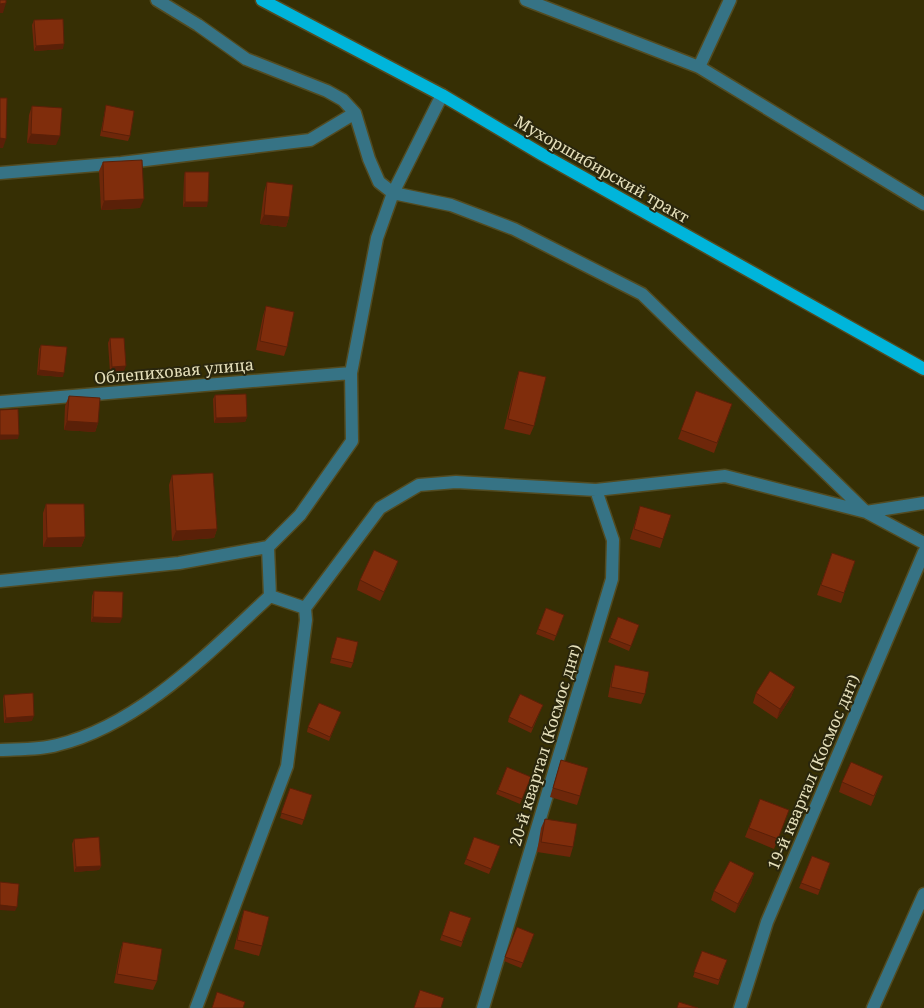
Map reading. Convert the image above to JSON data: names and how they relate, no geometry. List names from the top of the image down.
{
  "streets": {
    "main road": ["Мухоршибирский тракт"],
    "street": ["Облепиховая улица", "20-й квартал (Космос днт)", "19-й квартал (Космос днт)"]
  }
}
